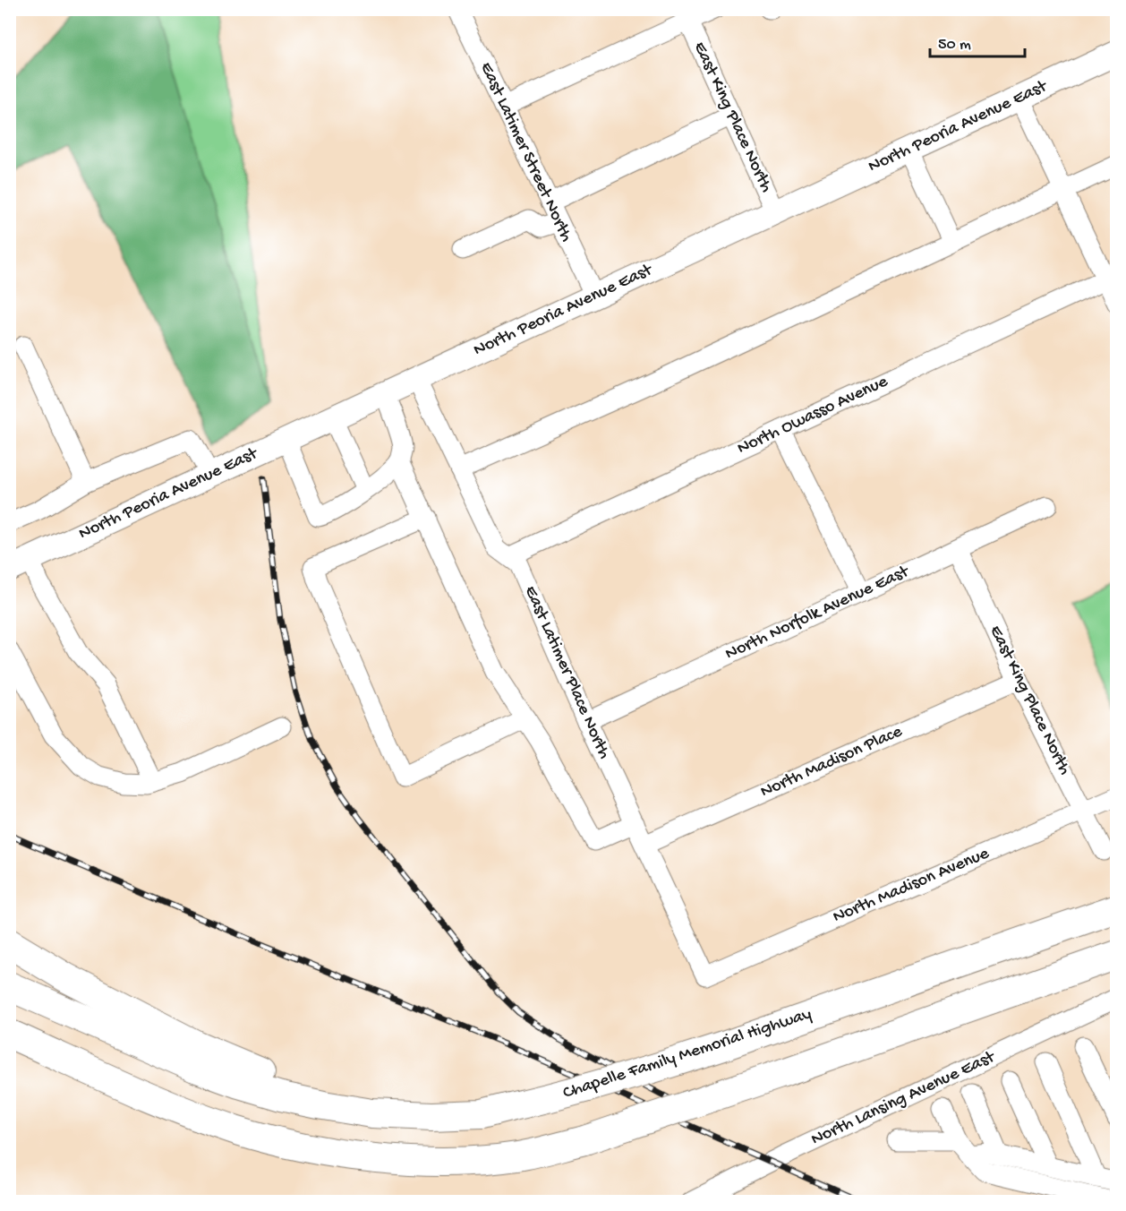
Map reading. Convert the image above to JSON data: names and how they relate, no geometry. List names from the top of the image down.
{
  "streets": {
    "highway": ["Chapelle Family Memorial Highway"],
    "main road": ["North Peoria Avenue East"],
    "street": [
      "East King Place North",
      "East Latimer Street North",
      "North Owasso Avenue",
      "North Norfolk Avenue East",
      "East Latimer Place North",
      "North Madison Place",
      "North Madison Avenue",
      "North Lansing Avenue East"
    ]
  },
  "crossings": [
    ["East King Place North", "North Peoria Avenue East"],
    ["East King Place North", "North Norfolk Avenue East"],
    ["East King Place North", "North Madison Place"],
    ["East King Place North", "North Madison Avenue"],
    ["North Peoria Avenue East", "East Latimer Street North"],
    ["North Peoria Avenue East", "East Latimer Place North"],
    ["North Owasso Avenue", "East Latimer Place North"],
    ["North Norfolk Avenue East", "East Latimer Place North"],
    ["East Latimer Place North", "North Madison Place"],
    ["East Latimer Place North", "North Madison Avenue"]
  ],
  "scale_bar": "50 m"
}
